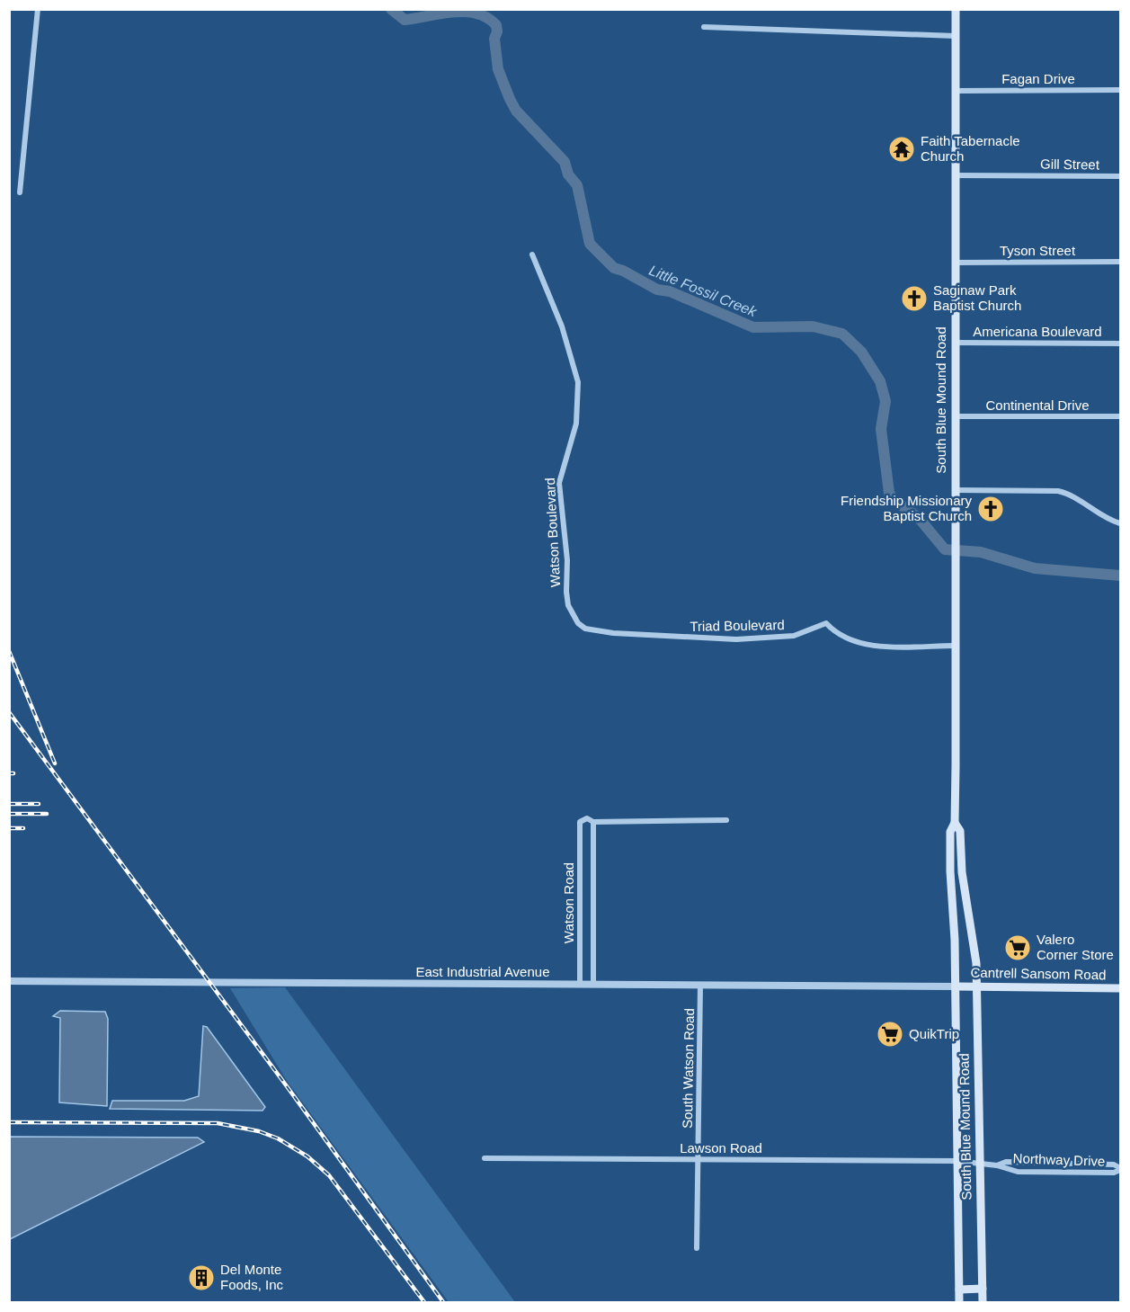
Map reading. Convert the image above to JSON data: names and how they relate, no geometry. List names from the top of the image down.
{
  "streets": {
    "main road": ["South Blue Mound Road", "Cantrell Sansom Road"],
    "street": [
      "Fagan Drive",
      "Gill Street",
      "Tyson Street",
      "Americana Boulevard",
      "Continental Drive",
      "Watson Boulevard",
      "Triad Boulevard",
      "Watson Road",
      "East Industrial Avenue",
      "South Watson Road",
      "Lawson Road",
      "Northway Drive"
    ]
  },
  "crossings": [
    ["Fagan Drive", "South Blue Mound Road"],
    ["Gill Street", "South Blue Mound Road"],
    ["Tyson Street", "South Blue Mound Road"],
    ["Americana Boulevard", "South Blue Mound Road"],
    ["South Blue Mound Road", "Continental Drive"],
    ["South Blue Mound Road", "Triad Boulevard"],
    ["South Blue Mound Road", "East Industrial Avenue"],
    ["South Blue Mound Road", "Cantrell Sansom Road"],
    ["South Blue Mound Road", "Lawson Road"],
    ["South Blue Mound Road", "Northway Drive"],
    ["Watson Boulevard", "Triad Boulevard"],
    ["Watson Road", "East Industrial Avenue"],
    ["East Industrial Avenue", "Cantrell Sansom Road"],
    ["East Industrial Avenue", "South Watson Road"],
    ["South Watson Road", "Lawson Road"],
    ["Lawson Road", "Northway Drive"]
  ],
  "water": ["Little Fossil Creek"],
  "places": {
    "temple": ["Faith Tabernacle Church"],
    "church": ["Saginaw Park Baptist Church", "Friendship Missionary Baptist Church"],
    "supermarket": ["Valero Corner Store", "QuikTrip"],
    "building": ["Del Monte Foods, Inc"]
  }
}
